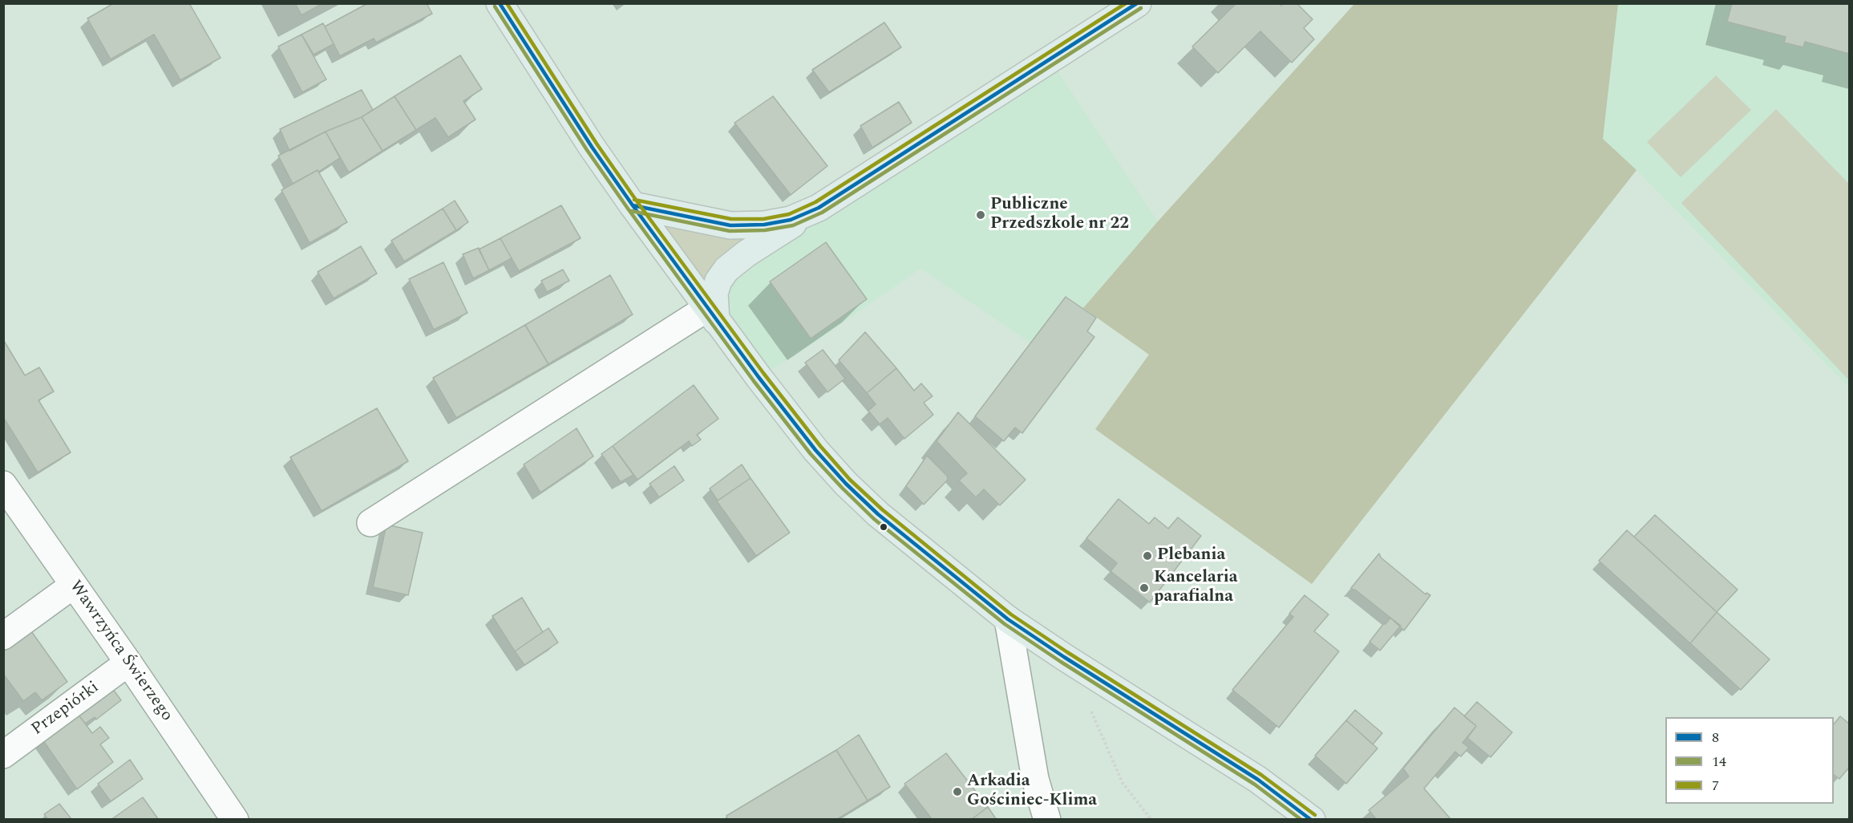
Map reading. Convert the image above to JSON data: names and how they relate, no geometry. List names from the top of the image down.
{
  "streets": {
    "street": ["Wawrzyńca Świerzego", "Przepiórki"]
  },
  "crossings": [
    ["Wawrzyńca Świerzego", "Przepiórki"]
  ],
  "places": [
    "Publiczne Przedszkole nr 22",
    "Plebania",
    "Kancelaria parafialna",
    "Arkadia Gościniec-Klima"
  ],
  "lines": ["transit line 8", "transit line 7", "transit line 14"],
  "legend": ["8", "14", "7"]
}
